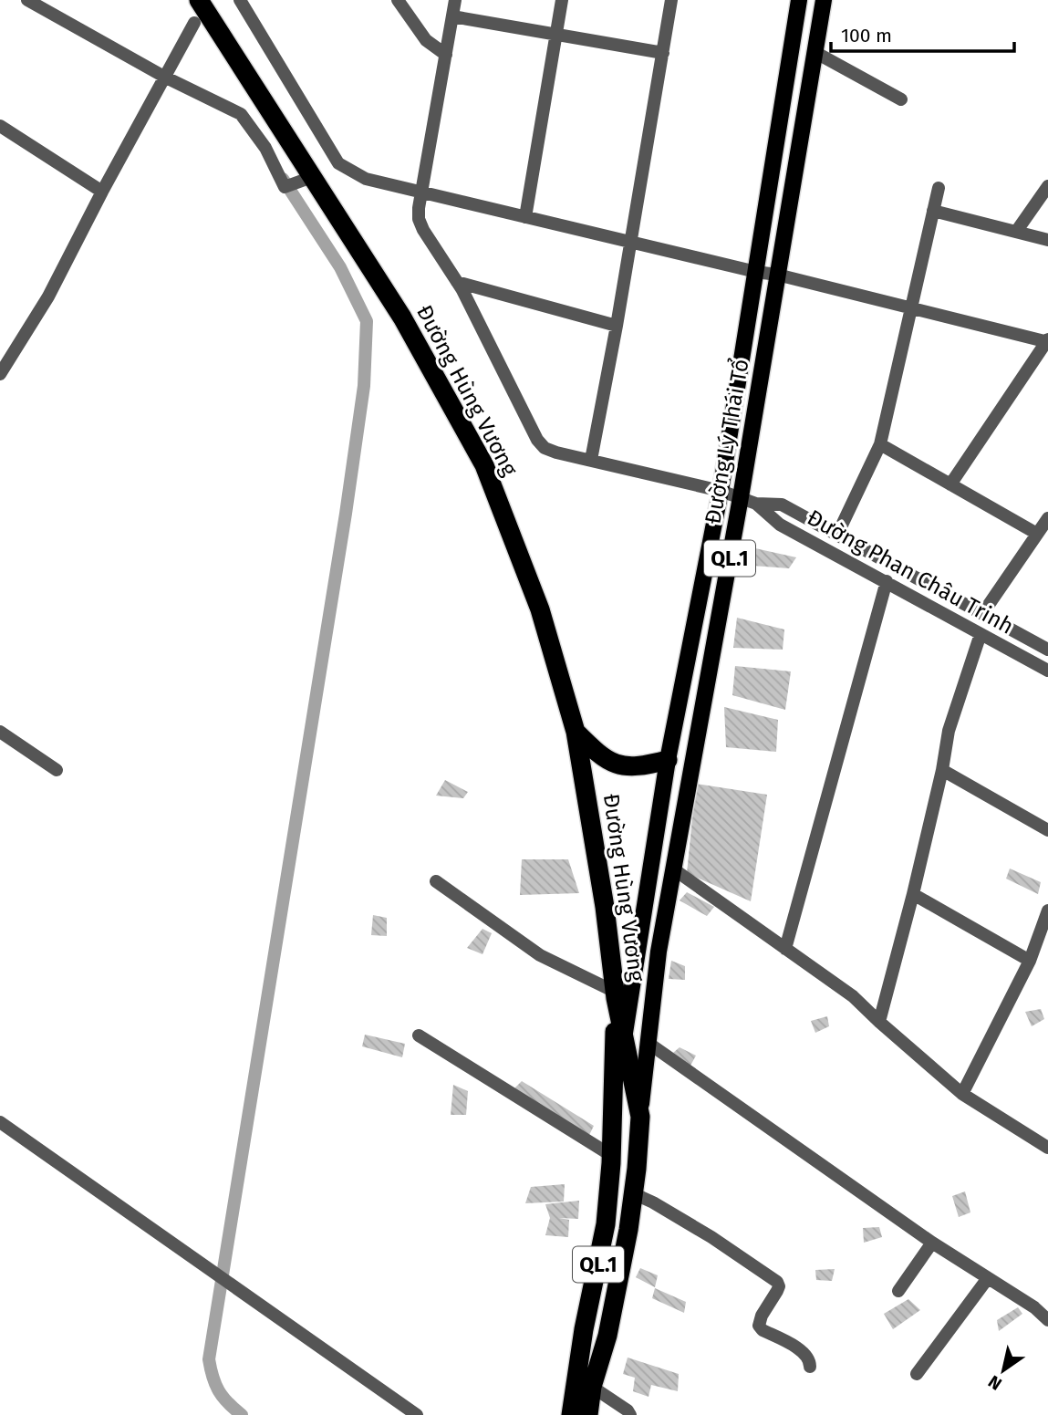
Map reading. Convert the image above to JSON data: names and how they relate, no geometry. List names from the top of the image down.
{
  "streets": {
    "highway": ["Đường Hùng Vương", "QL.1"],
    "main road": ["Đường Lý Thái Tổ"],
    "street": ["Đường Phan Châu Trinh"]
  },
  "crossings": [
    ["Đường Hùng Vương", "Đường Lý Thái Tổ"],
    ["Đường Lý Thái Tổ", "Đường Phan Châu Trinh"]
  ],
  "scale_bar": "100 m",
  "north": "bottom left"
}
